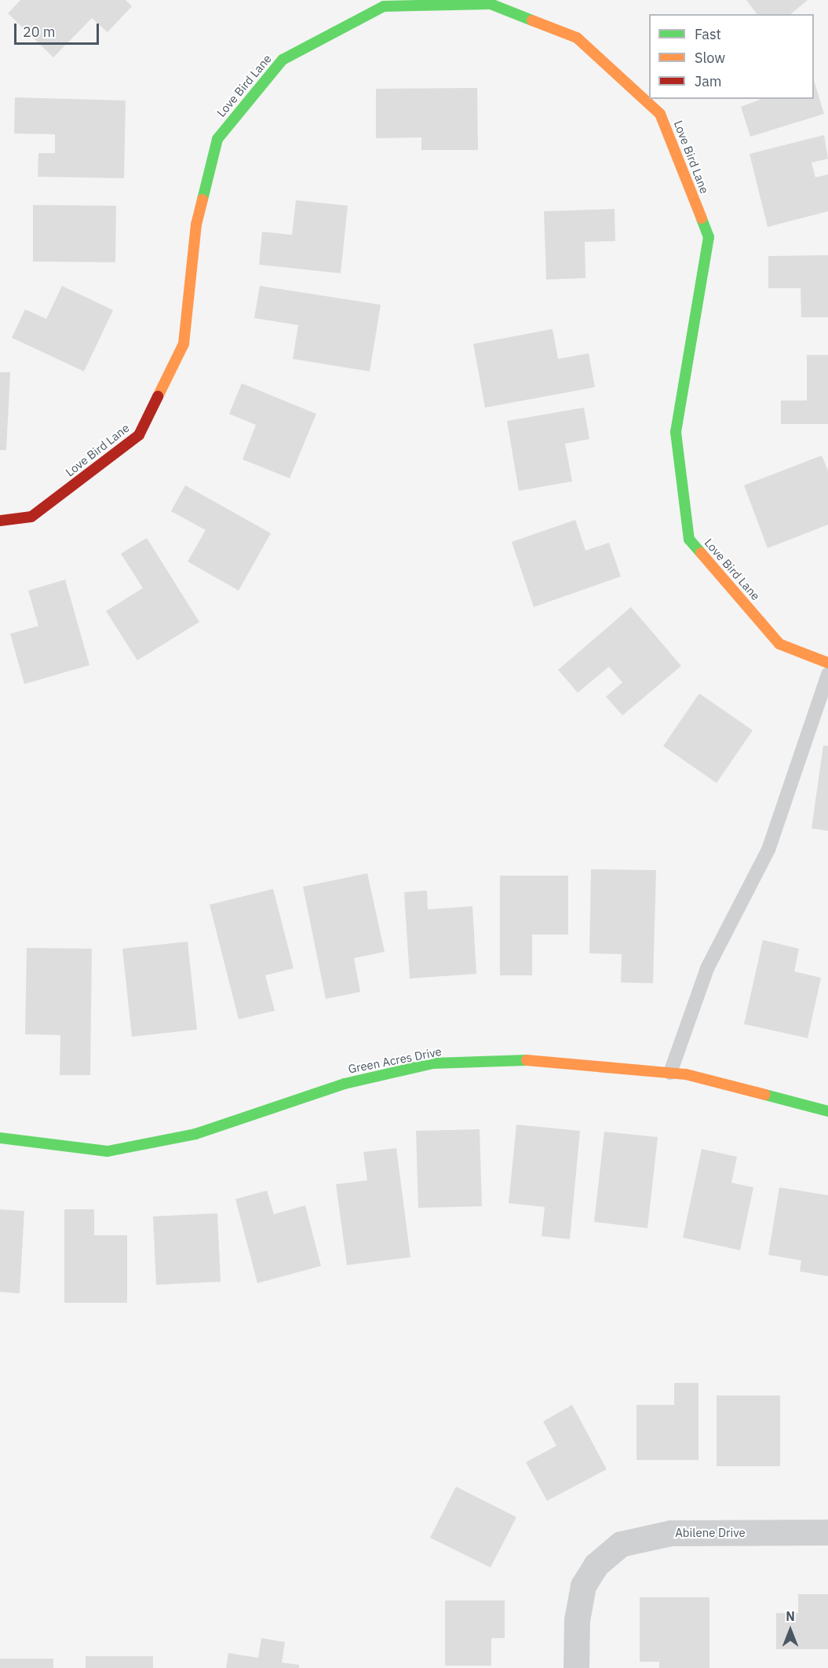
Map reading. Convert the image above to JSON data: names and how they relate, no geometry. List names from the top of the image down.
{
  "streets": {
    "street": ["Love Bird Lane", "Green Acres Drive", "Abilene Drive"]
  },
  "legend": ["Fast", "Slow", "Jam"],
  "scale_bar": "20 m",
  "north": "top"
}
